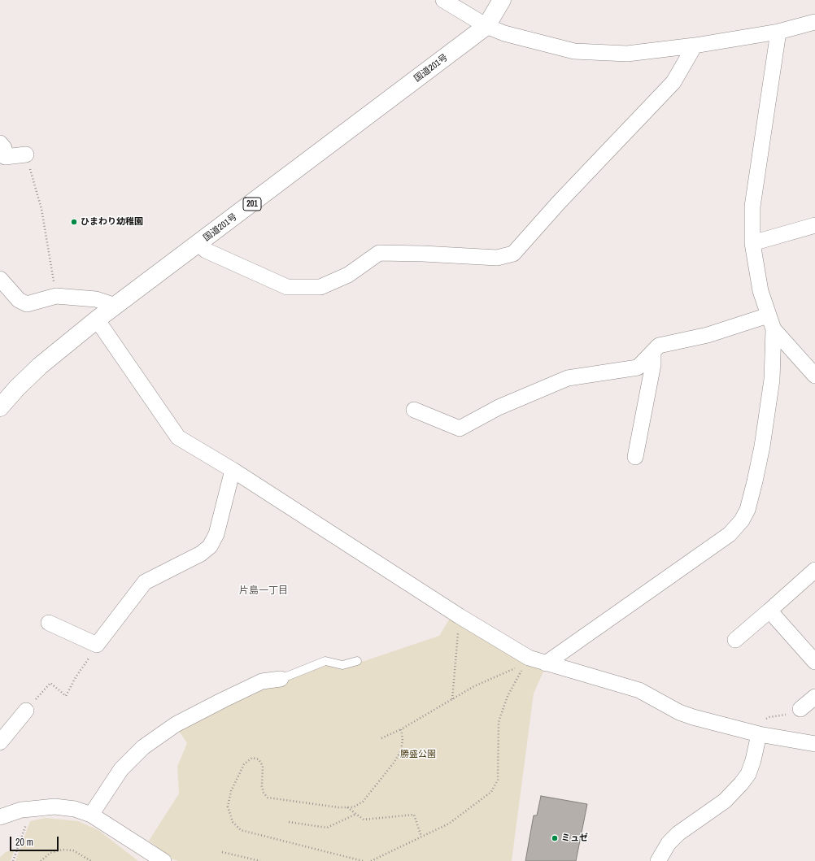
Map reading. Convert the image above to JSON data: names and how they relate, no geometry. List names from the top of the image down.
{
  "streets": {
    "highway": ["国道201号", "201"]
  },
  "districts": ["片島一丁目"],
  "parks": ["勝盛公園"],
  "places": ["ひまわり幼稚園", "ミュゼ"],
  "scale_bar": "20 m"
}
